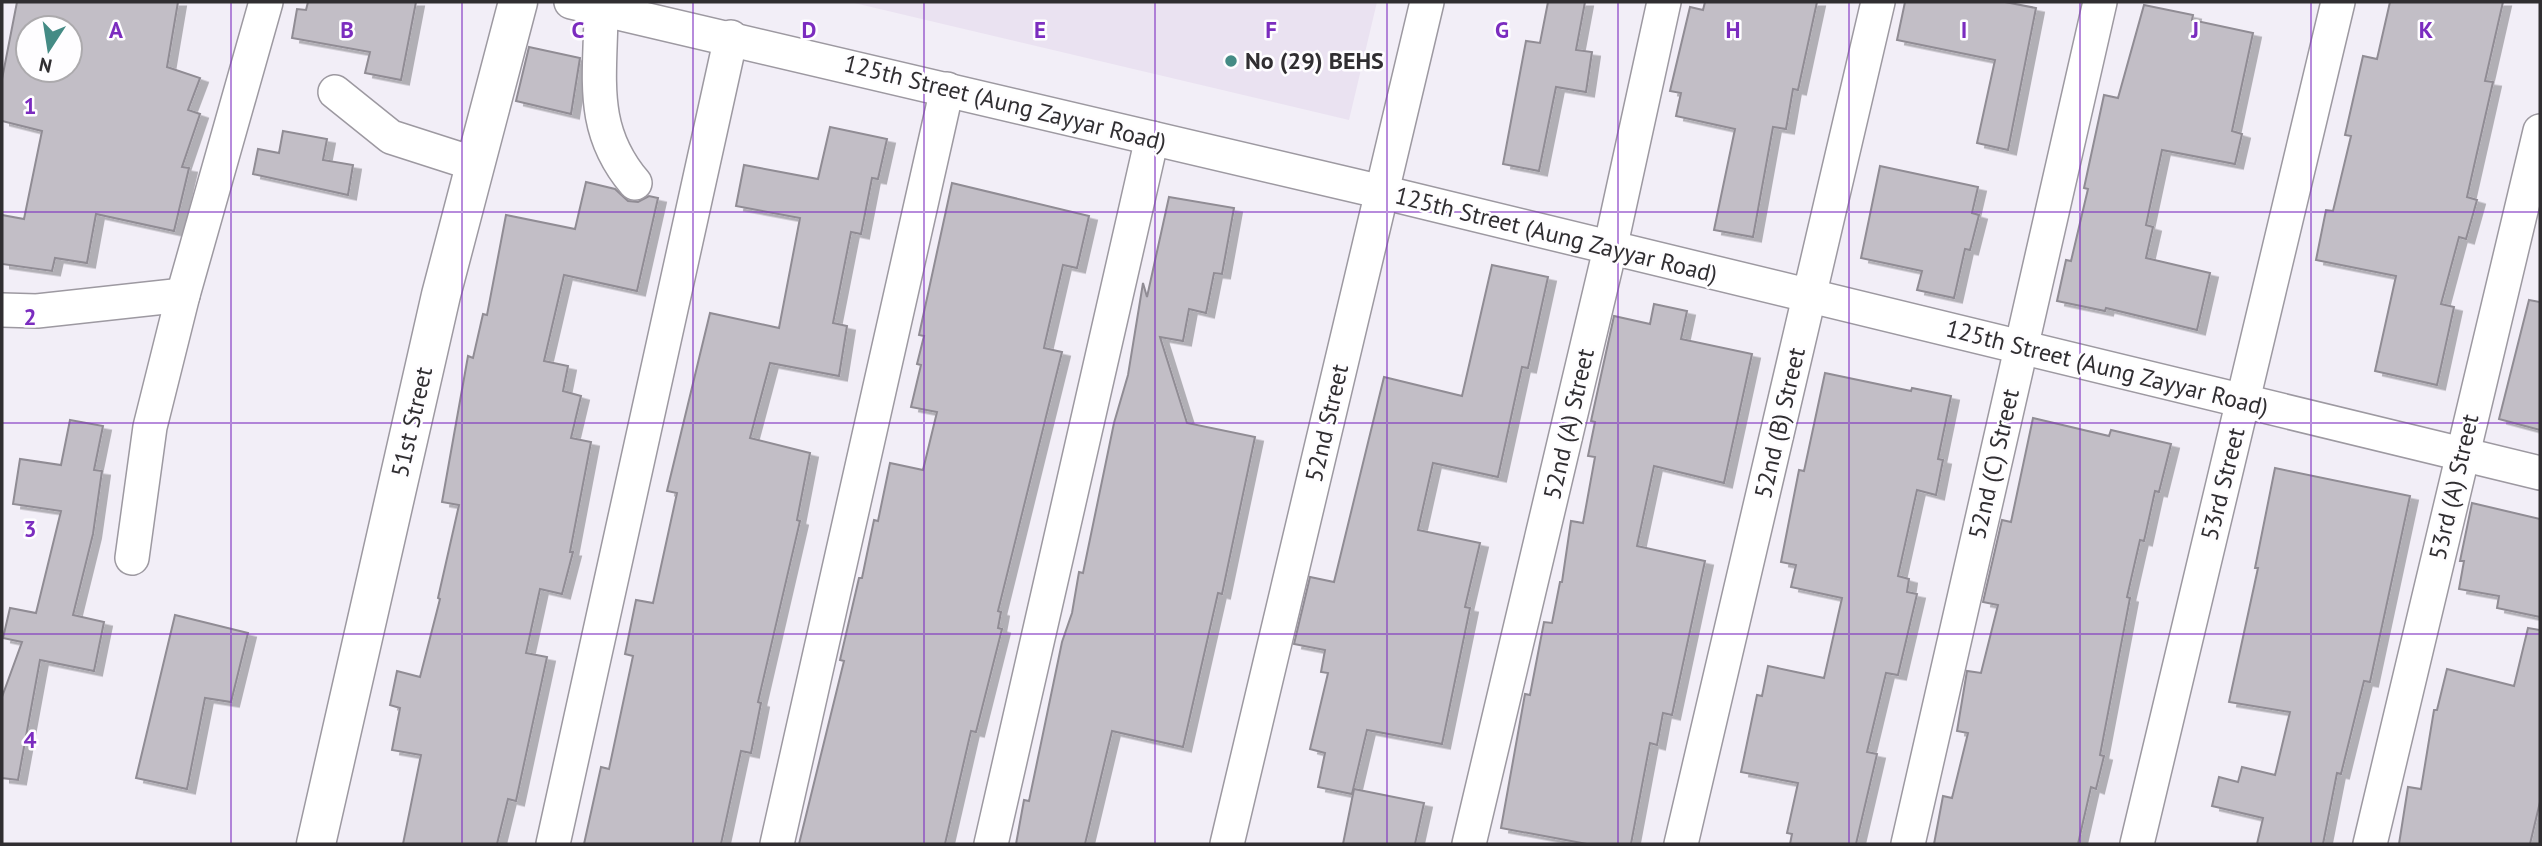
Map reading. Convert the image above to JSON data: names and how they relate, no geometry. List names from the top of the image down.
{
  "streets": {
    "street": [
      "125th Street (Aung Zayyar Road)",
      "51st Street",
      "52nd Street",
      "52nd (B) Street",
      "52nd (A) Street",
      "52nd (C) Street",
      "53rd Street",
      "53rd (A) Street"
    ]
  },
  "crossings": [
    ["125th Street (Aung Zayyar Road)", "52nd Street"],
    ["125th Street (Aung Zayyar Road)", "52nd (B) Street"],
    ["125th Street (Aung Zayyar Road)", "52nd (A) Street"],
    ["125th Street (Aung Zayyar Road)", "52nd (C) Street"],
    ["125th Street (Aung Zayyar Road)", "53rd Street"],
    ["125th Street (Aung Zayyar Road)", "53rd (A) Street"]
  ],
  "places": ["No (29) BEHS"],
  "north": "bottom",
  "grid": {
    "columns": [
      "A",
      "B",
      "C",
      "D",
      "E",
      "F",
      "G",
      "H",
      "I",
      "J",
      "K"
    ],
    "rows": [
      "1",
      "2",
      "3",
      "4"
    ]
  }
}
